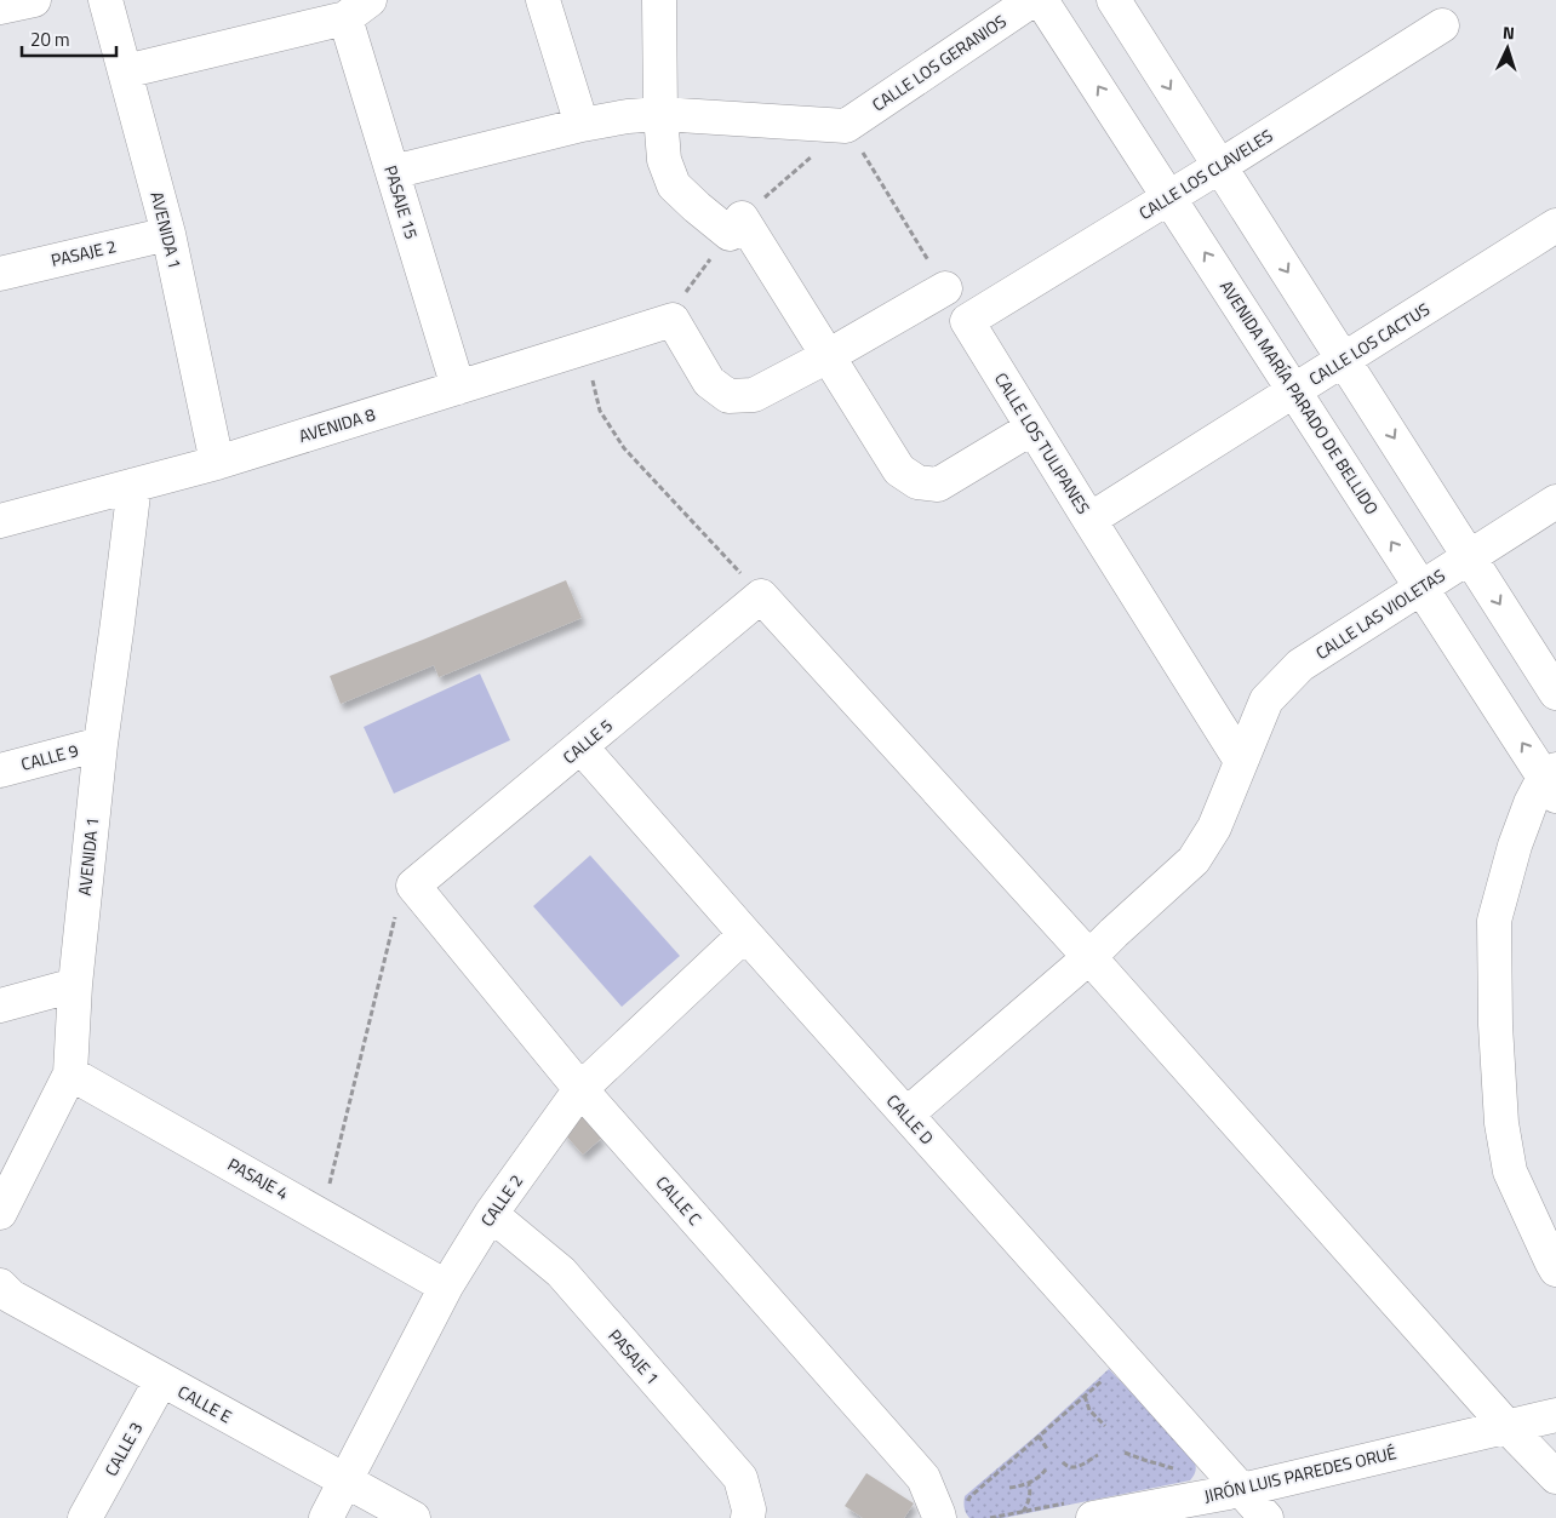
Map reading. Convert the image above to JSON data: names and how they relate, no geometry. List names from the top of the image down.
{
  "streets": {
    "street": [
      "CALLE LOS GERANIOS",
      "CALLE LOS CLAVELES",
      "PASAJE 15",
      "AVENIDA 1",
      "PASAJE 2",
      "CALLE LOS CACTUS",
      "AVENIDA MARÍA PARADO DE BELLIDO",
      "AVENIDA 8",
      "CALLE LOS TULIPANES",
      "CALLE LAS VIOLETAS",
      "CALLE 5",
      "CALLE 9",
      "CALLE D",
      "PASAJE 4",
      "CALLE 2",
      "CALLE C",
      "PASAJE 1",
      "CALLE E",
      "CALLE 3",
      "JIRÓN LUIS PAREDES ORUÉ"
    ]
  },
  "crossings": [
    ["CALLE LOS CLAVELES", "AVENIDA MARÍA PARADO DE BELLIDO"],
    ["CALLE LOS CLAVELES", "CALLE LOS TULIPANES"],
    ["PASAJE 15", "AVENIDA 8"],
    ["AVENIDA 1", "PASAJE 2"],
    ["AVENIDA 1", "AVENIDA 8"],
    ["AVENIDA 1", "CALLE 9"],
    ["AVENIDA 1", "PASAJE 4"],
    ["CALLE LOS CACTUS", "AVENIDA MARÍA PARADO DE BELLIDO"],
    ["CALLE LOS CACTUS", "CALLE LOS TULIPANES"],
    ["AVENIDA MARÍA PARADO DE BELLIDO", "CALLE LAS VIOLETAS"],
    ["CALLE LOS TULIPANES", "CALLE LAS VIOLETAS"],
    ["CALLE LAS VIOLETAS", "CALLE D"],
    ["CALLE 5", "CALLE D"],
    ["CALLE 5", "CALLE C"],
    ["CALLE D", "CALLE 2"],
    ["CALLE D", "JIRÓN LUIS PAREDES ORUÉ"],
    ["PASAJE 4", "CALLE 2"],
    ["CALLE 2", "CALLE C"],
    ["CALLE 2", "PASAJE 1"],
    ["CALLE 2", "CALLE E"],
    ["CALLE E", "CALLE 3"]
  ],
  "scale_bar": "20 m",
  "north": "top"
}
